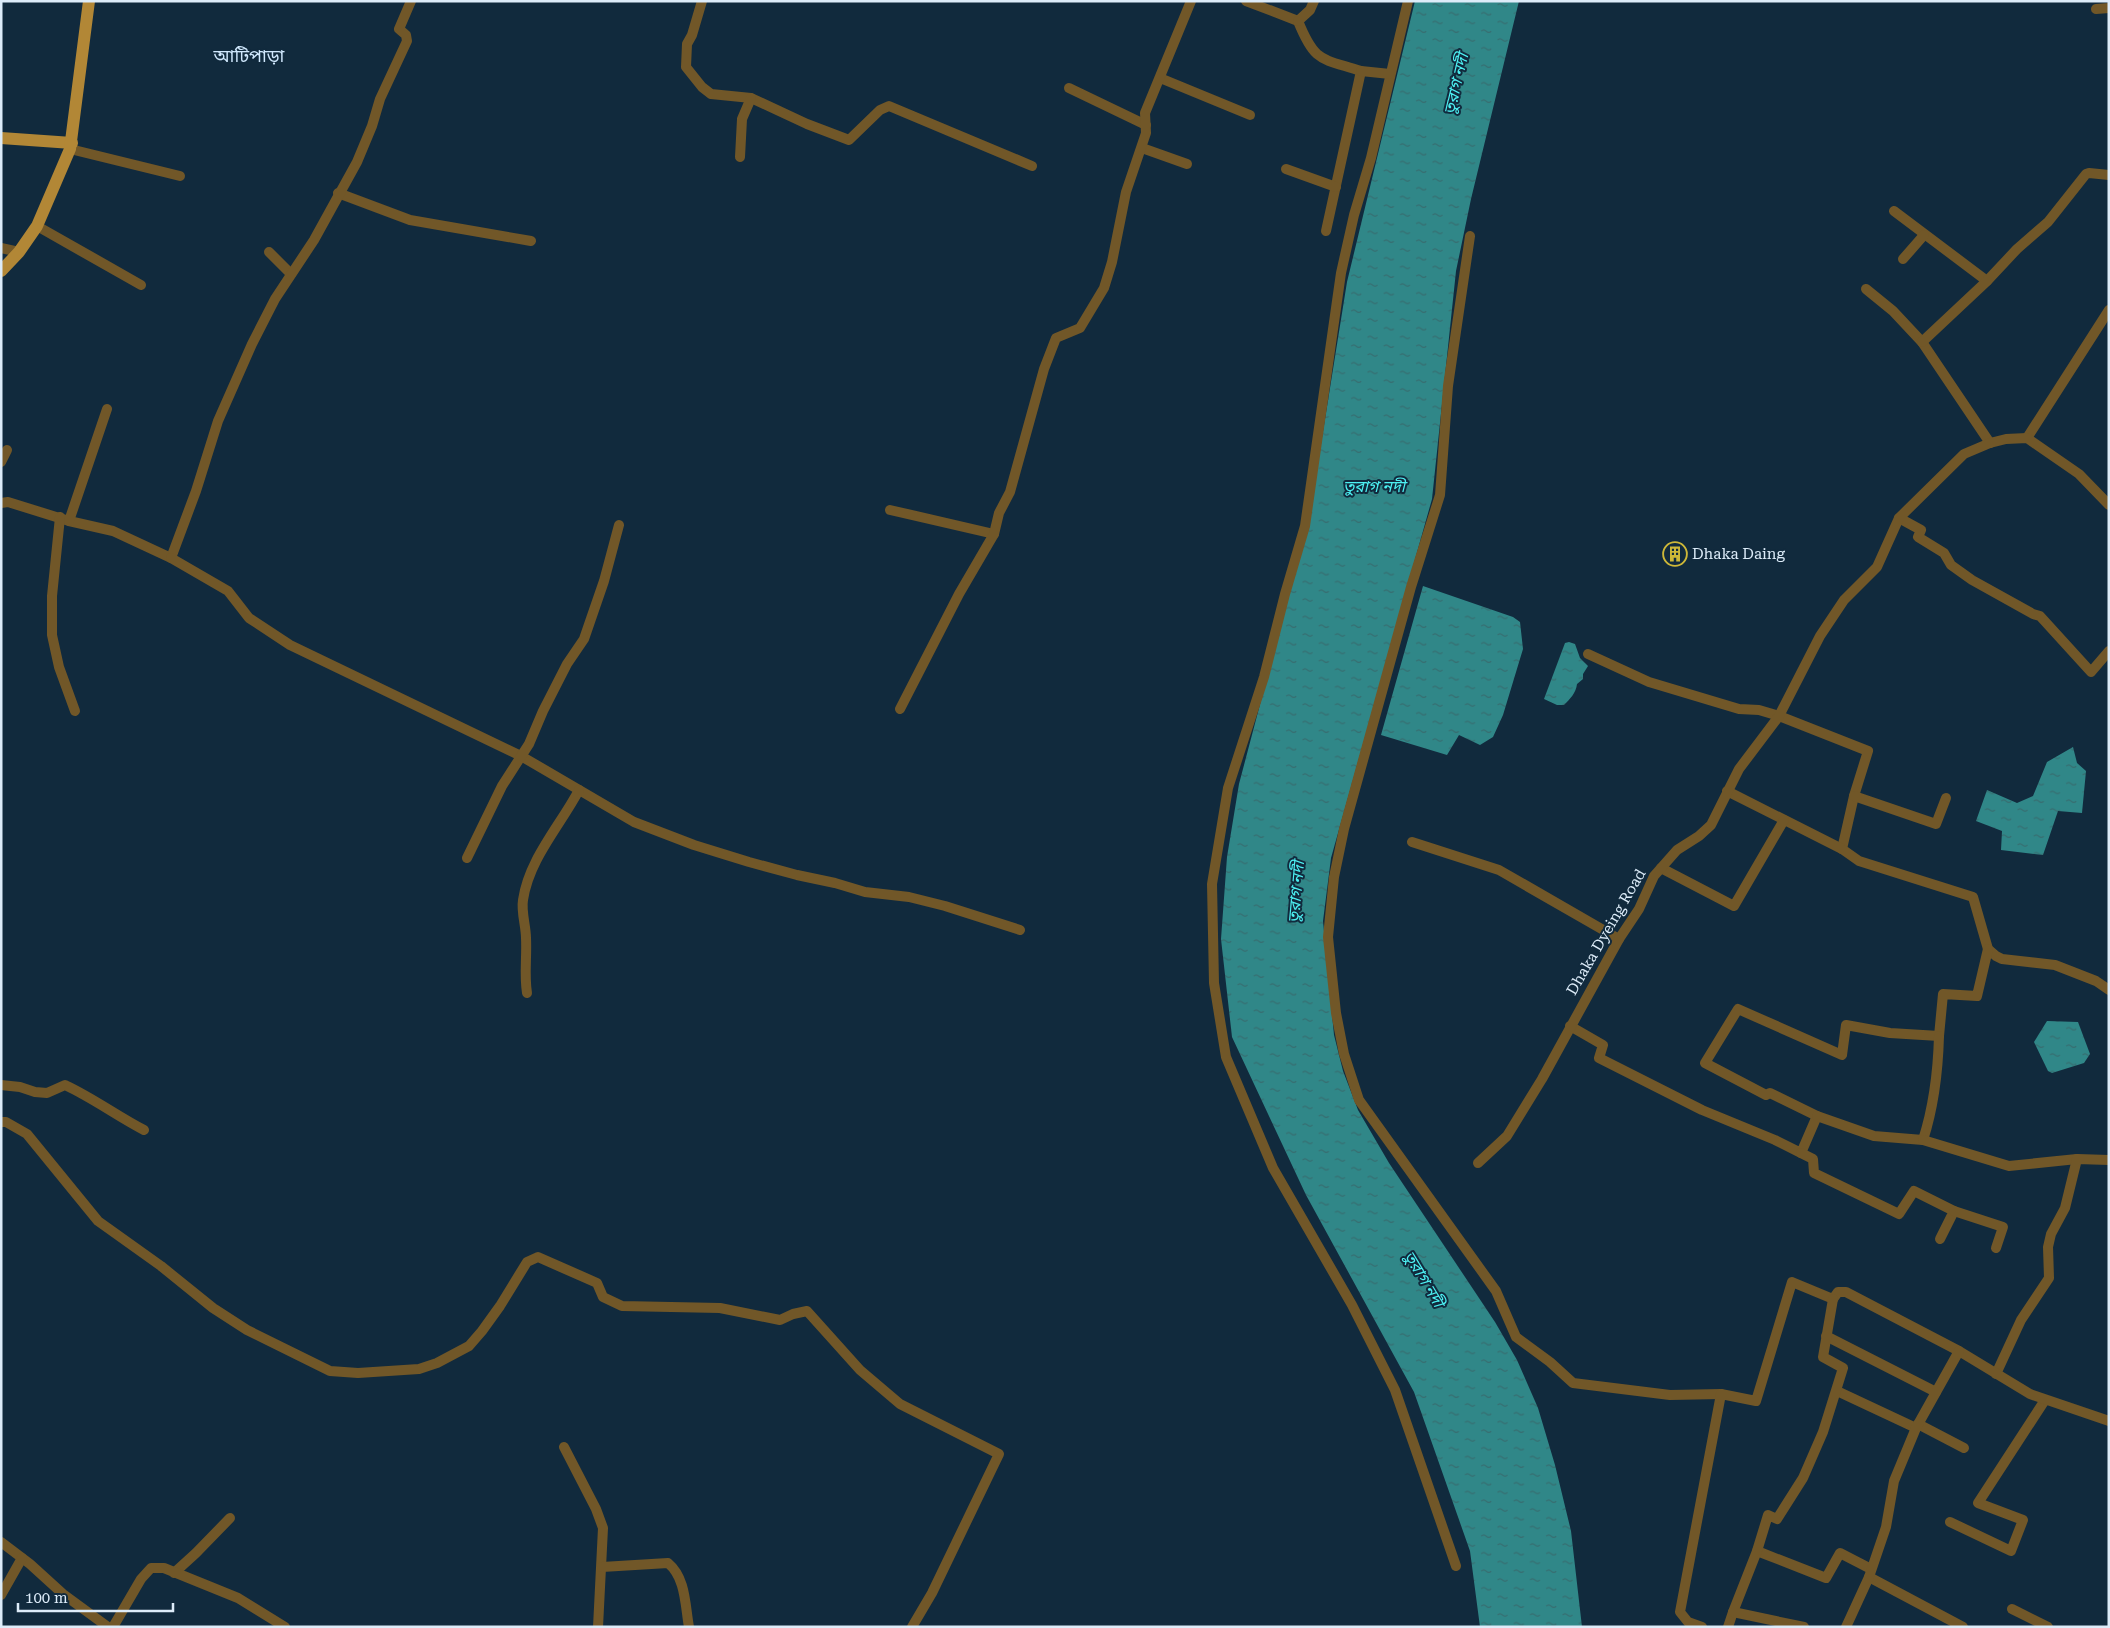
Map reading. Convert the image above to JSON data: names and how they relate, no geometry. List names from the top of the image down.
{
  "streets": {
    "street": ["Dhaka Dyeing Road"]
  },
  "districts": ["আটিপাড়া"],
  "water": ["তুরাগ নদী"],
  "places": {
    "building": ["Dhaka Daing"]
  },
  "scale_bar": "100 m"
}
